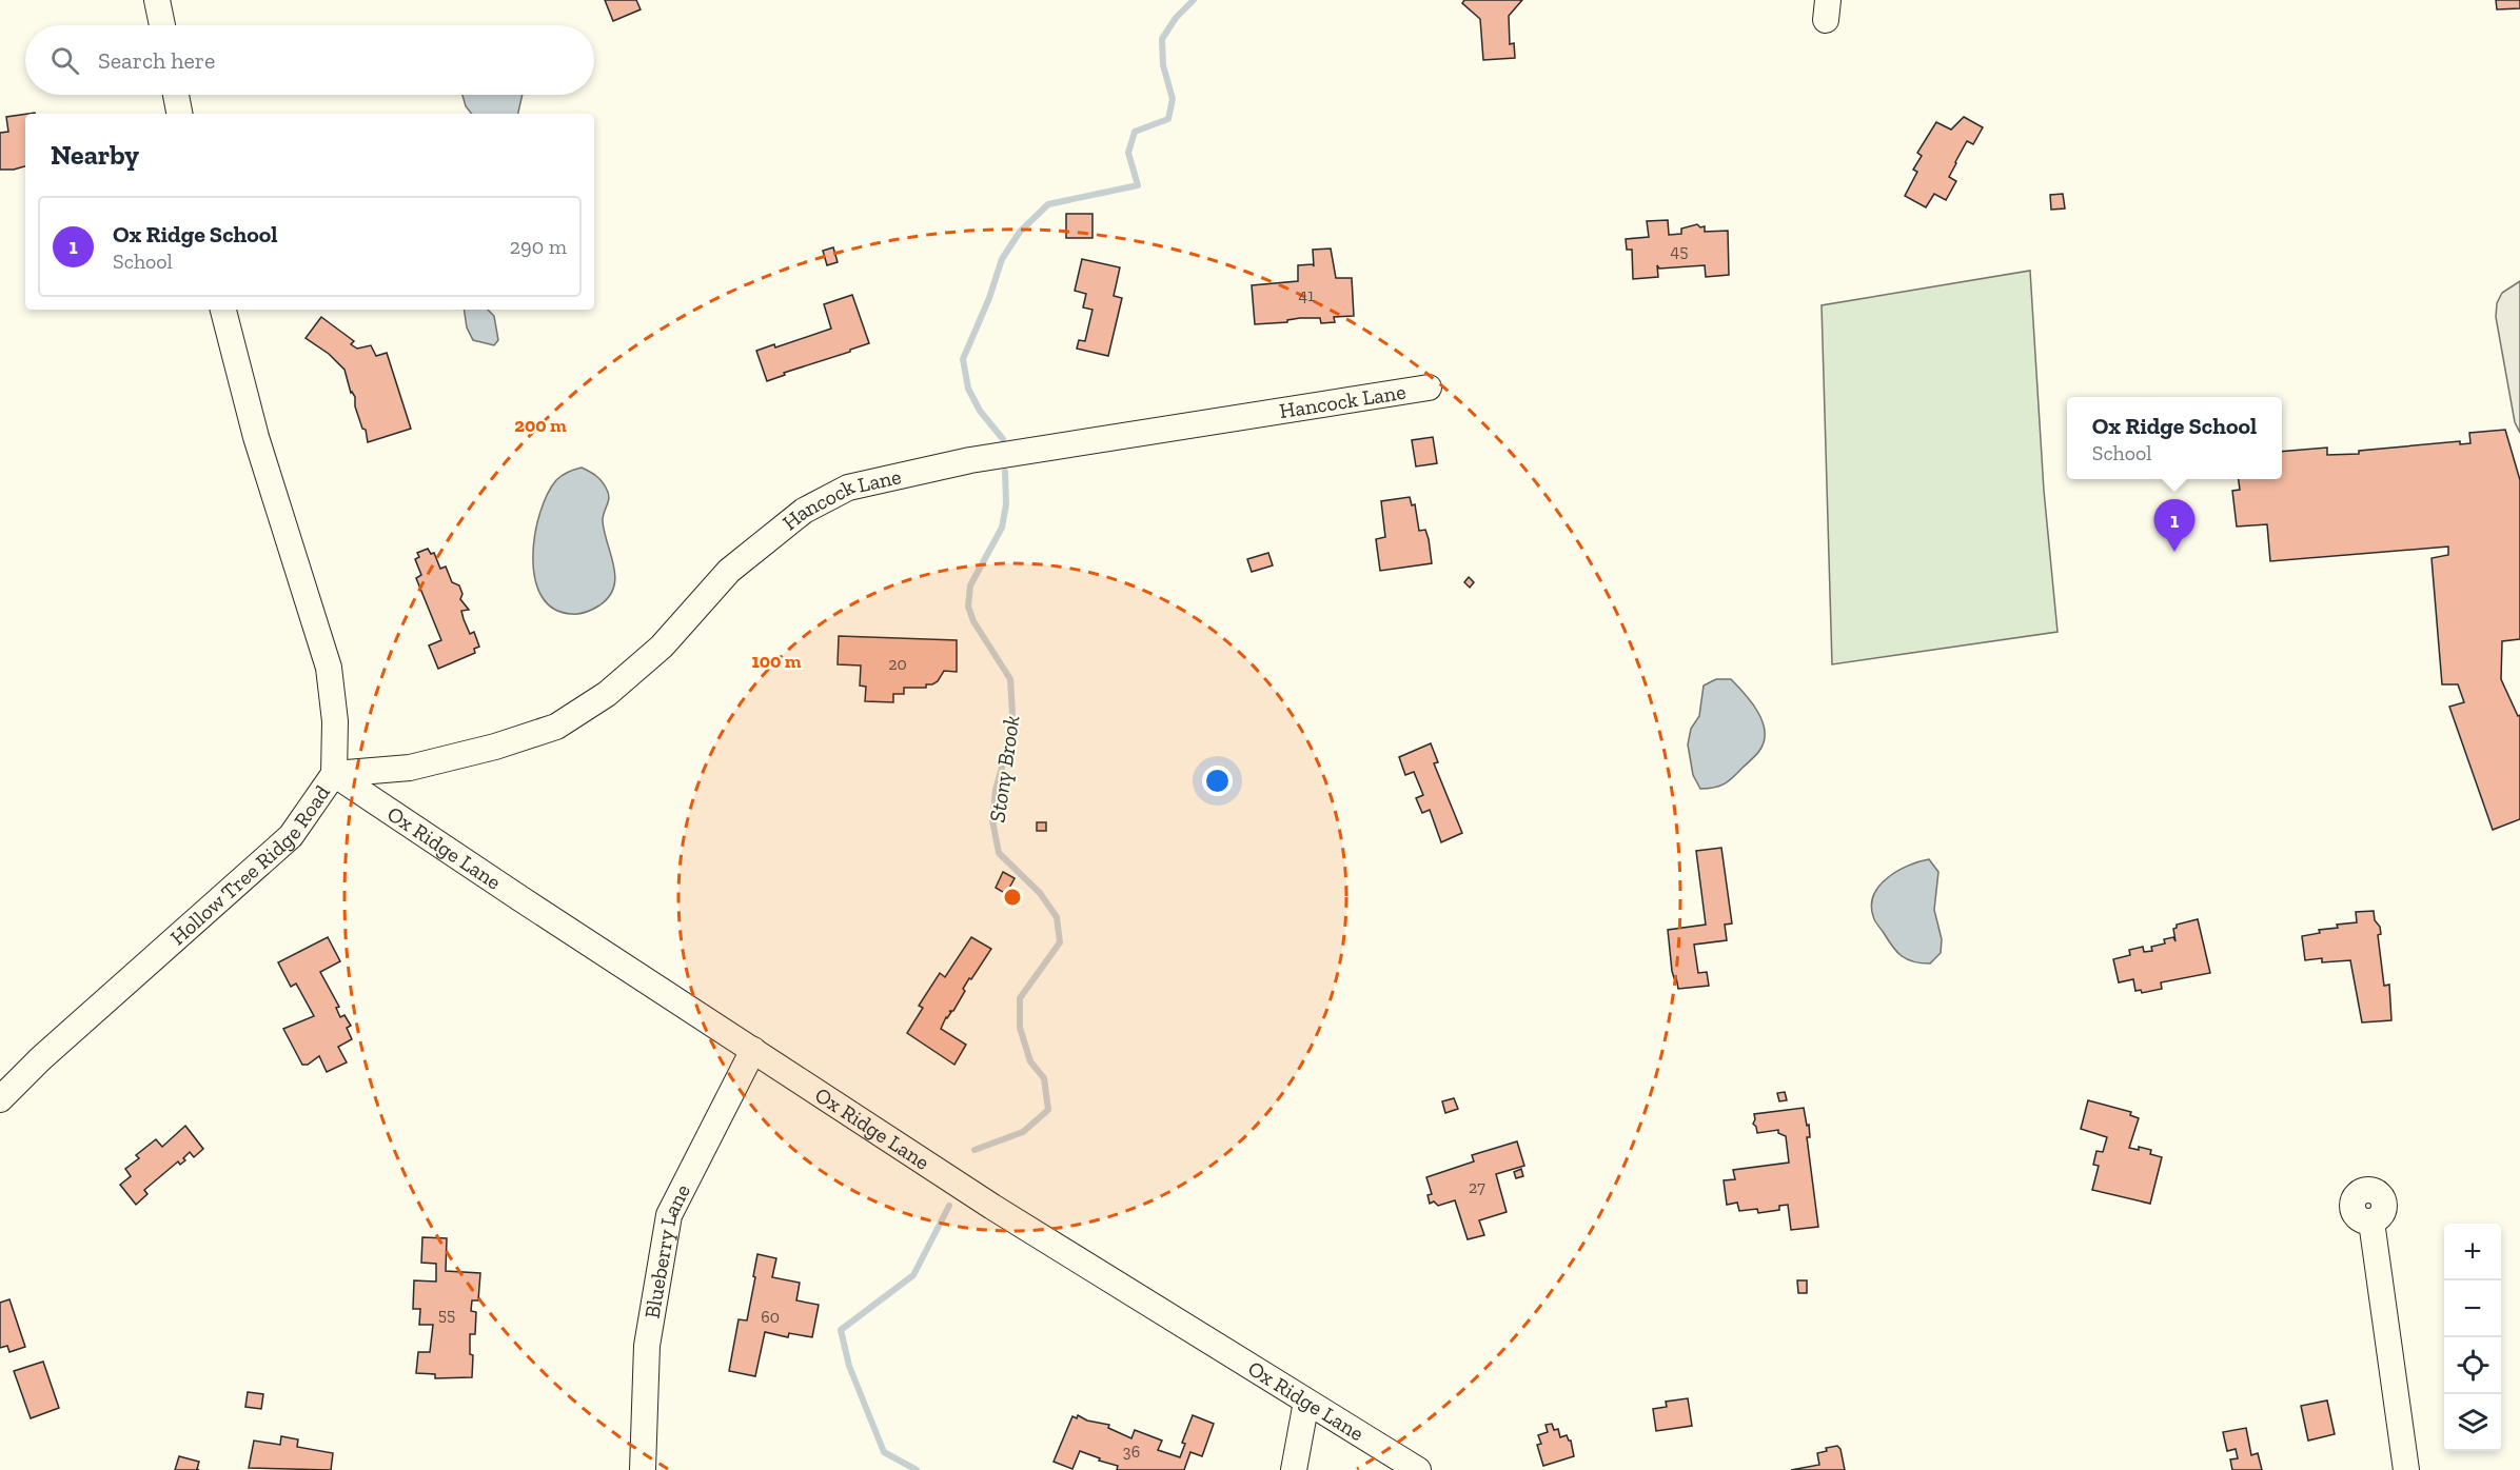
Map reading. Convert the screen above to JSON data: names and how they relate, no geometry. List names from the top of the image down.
{
  "streets": {
    "street": [
      "Hancock Lane",
      "Ox Ridge Lane",
      "Hollow Tree Ridge Road",
      "Blueberry Lane"
    ]
  },
  "crossings": [
    ["Hancock Lane", "Ox Ridge Lane"],
    ["Hancock Lane", "Hollow Tree Ridge Road"],
    ["Ox Ridge Lane", "Hollow Tree Ridge Road"],
    ["Ox Ridge Lane", "Blueberry Lane"]
  ],
  "water": ["Stony Brook"],
  "house_numbers": [
    "45",
    "41",
    "20",
    "27",
    "55",
    "60",
    "36"
  ],
  "page": {
    "search": "Search here",
    "heading": "Nearby",
    "list": [
      {
        "mark": "1",
        "name": "Ox Ridge School",
        "note": "School",
        "value": "290 m"
      }
    ],
    "popup": ["Ox Ridge School", "School"],
    "pins": "1",
    "map_buttons": ["+", "−"]
  },
  "rings": ["200 m", "100 m"]
}
